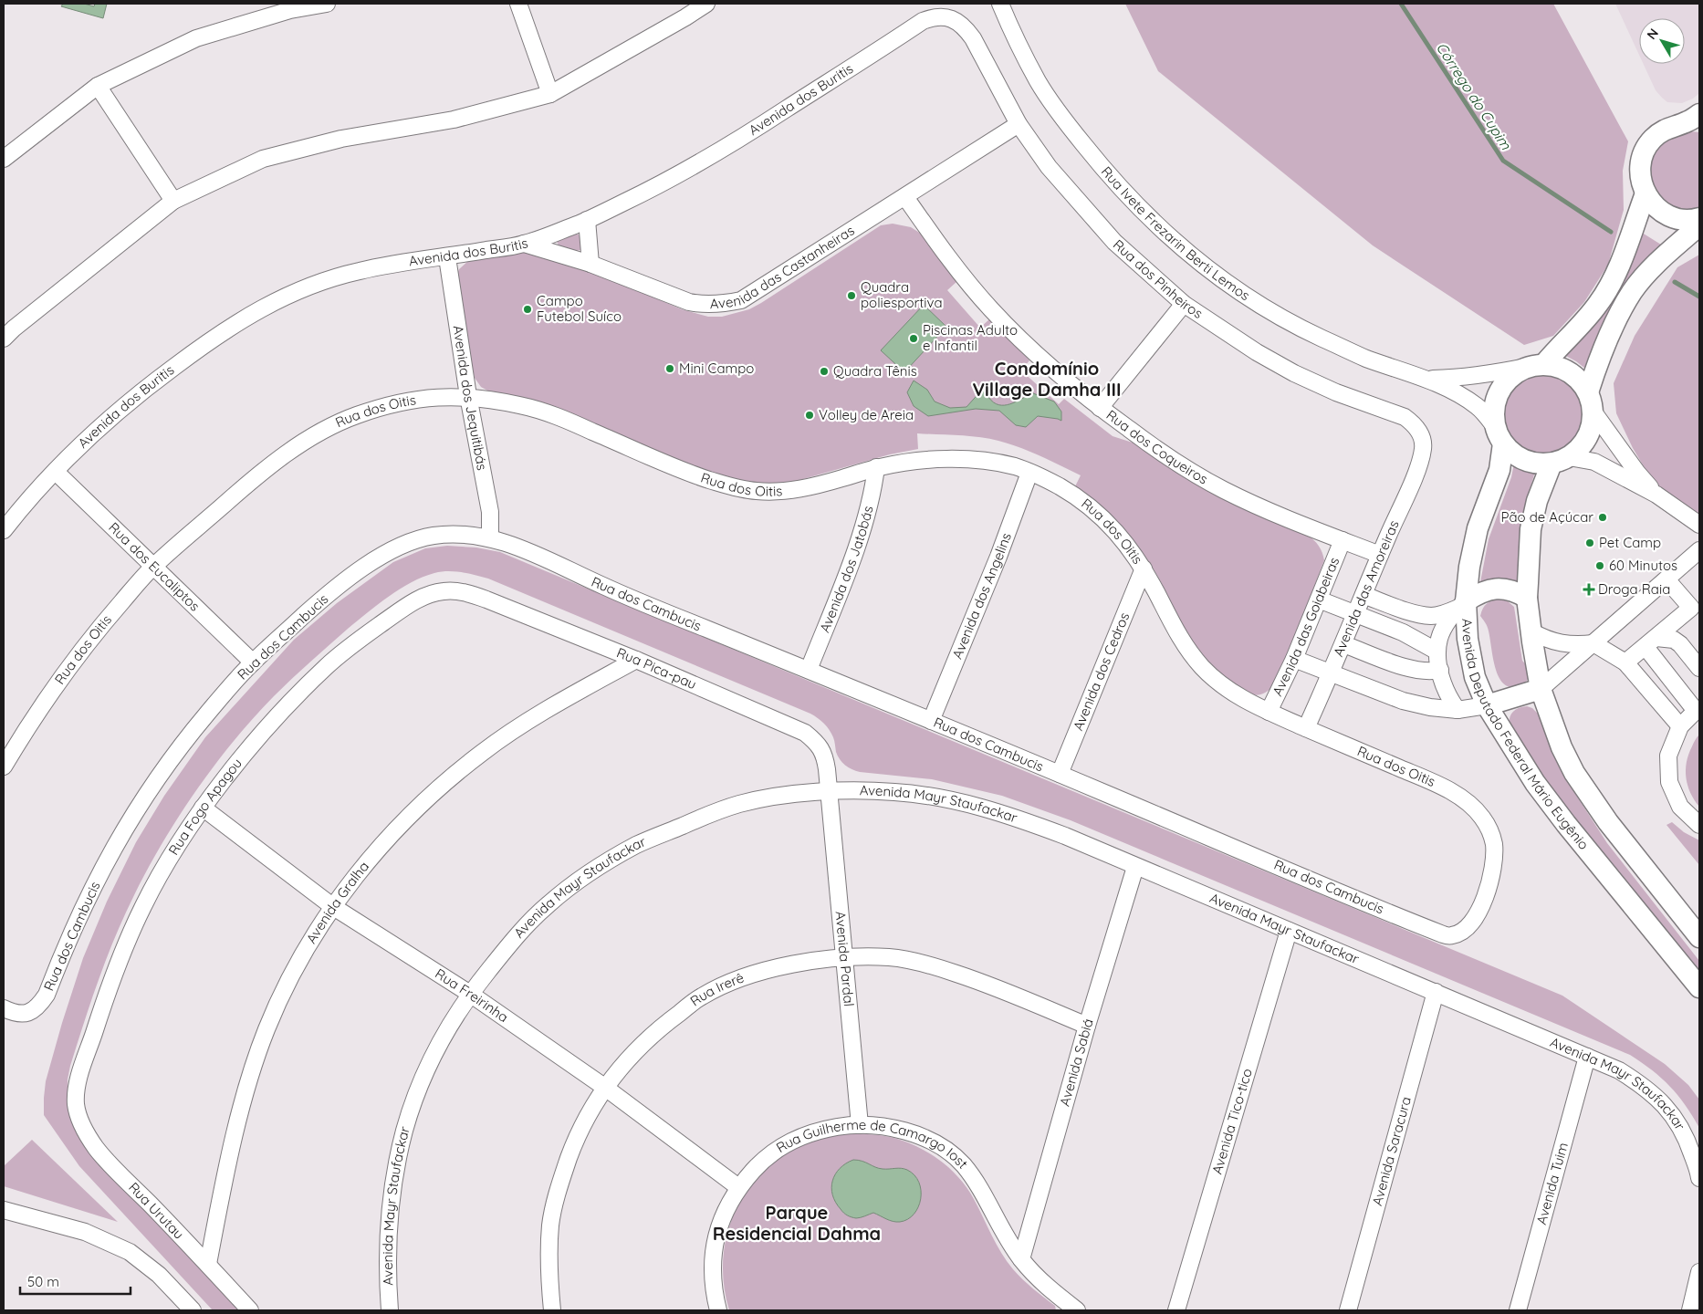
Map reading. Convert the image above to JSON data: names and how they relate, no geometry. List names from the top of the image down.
{
  "streets": {
    "street": [
      "Avenida dos Buritis",
      "Rua Ivete Frezarin Berti Lemos",
      "Avenida das Castanheiras",
      "Rua dos Pinheiros",
      "Avenida dos Jequitibás",
      "Rua dos Oitis",
      "Rua dos Coqueiros",
      "Rua dos Eucaliptos",
      "Avenida dos Jatobás",
      "Avenida das Amoreiras",
      "Avenida dos Angelins",
      "Rua dos Cambucis",
      "Avenida das Goiabeiras",
      "Rua Pica-pau",
      "Avenida dos Cedros",
      "Avenida Deputado Federal Mário Eugênio",
      "Avenida Mayr Staufackar",
      "Rua Fogo Apagou",
      "Avenida Gralha",
      "Avenida Pardal",
      "Rua Irerê",
      "Rua Freirinha",
      "Avenida Sabiá",
      "Avenida Tico-tico",
      "Avenida Saracura",
      "Rua Guilherme de Camargo Iost",
      "Avenida Tuim",
      "Rua Urutau"
    ]
  },
  "crossings": [
    ["Avenida dos Buritis", "Avenida das Castanheiras"],
    ["Avenida dos Buritis", "Rua dos Pinheiros"],
    ["Avenida dos Buritis", "Avenida dos Jequitibás"],
    ["Avenida dos Buritis", "Rua dos Eucaliptos"],
    ["Rua Ivete Frezarin Berti Lemos", "Avenida Deputado Federal Mário Eugênio"],
    ["Avenida das Castanheiras", "Rua dos Pinheiros"],
    ["Avenida das Castanheiras", "Rua dos Coqueiros"],
    ["Rua dos Pinheiros", "Avenida das Amoreiras"],
    ["Avenida dos Jequitibás", "Rua dos Oitis"],
    ["Avenida dos Jequitibás", "Rua dos Cambucis"],
    ["Rua dos Oitis", "Rua dos Eucaliptos"],
    ["Rua dos Oitis", "Avenida dos Jatobás"],
    ["Rua dos Oitis", "Avenida das Amoreiras"],
    ["Rua dos Oitis", "Avenida dos Angelins"],
    ["Rua dos Oitis", "Rua dos Cambucis"],
    ["Rua dos Oitis", "Avenida das Goiabeiras"],
    ["Rua dos Oitis", "Avenida dos Cedros"],
    ["Rua dos Coqueiros", "Avenida das Amoreiras"],
    ["Rua dos Coqueiros", "Avenida das Goiabeiras"],
    ["Rua dos Eucaliptos", "Rua dos Cambucis"],
    ["Avenida dos Jatobás", "Rua dos Cambucis"],
    ["Avenida dos Angelins", "Rua dos Cambucis"],
    ["Rua dos Cambucis", "Avenida dos Cedros"],
    ["Rua Pica-pau", "Avenida Mayr Staufackar"],
    ["Rua Pica-pau", "Rua Fogo Apagou"],
    ["Rua Pica-pau", "Avenida Gralha"],
    ["Rua Pica-pau", "Avenida Pardal"],
    ["Avenida Mayr Staufackar", "Avenida Pardal"],
    ["Avenida Mayr Staufackar", "Rua Freirinha"],
    ["Avenida Mayr Staufackar", "Avenida Sabiá"],
    ["Avenida Mayr Staufackar", "Avenida Tico-tico"],
    ["Avenida Mayr Staufackar", "Avenida Saracura"],
    ["Avenida Mayr Staufackar", "Avenida Tuim"],
    ["Rua Fogo Apagou", "Rua Freirinha"],
    ["Rua Fogo Apagou", "Rua Urutau"],
    ["Avenida Gralha", "Rua Freirinha"],
    ["Avenida Gralha", "Rua Urutau"],
    ["Avenida Pardal", "Rua Irerê"],
    ["Avenida Pardal", "Rua Guilherme de Camargo Iost"],
    ["Rua Irerê", "Rua Freirinha"],
    ["Rua Irerê", "Avenida Sabiá"],
    ["Rua Freirinha", "Rua Guilherme de Camargo Iost"],
    ["Avenida Sabiá", "Rua Guilherme de Camargo Iost"]
  ],
  "districts": ["Condomínio Village Damha III", "Parque Residencial Dahma"],
  "water": ["Córrego do Cupim"],
  "places": {
    "other": [
      "Quadra poliesportiva",
      "Campo Futebol Suíco",
      "Piscinas Adulto e Infantil",
      "Mini Campo",
      "Quadra Tênis",
      "Volley de Areia",
      "Pão de Açúcar",
      "Pet Camp",
      "60 Minutos"
    ],
    "health": ["Droga Raia"]
  },
  "scale_bar": "50 m",
  "north": "top left"
}
